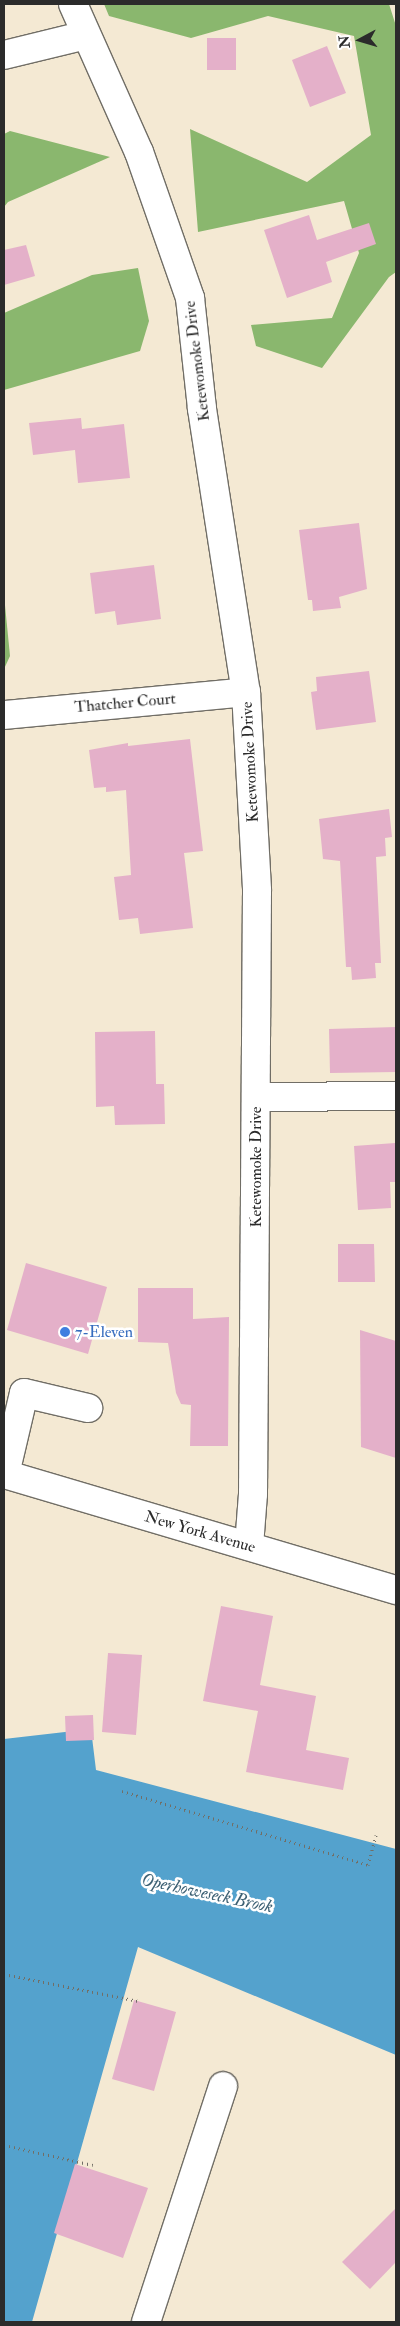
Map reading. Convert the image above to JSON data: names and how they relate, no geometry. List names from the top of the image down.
{
  "streets": {
    "street": ["Ketewomoke Drive", "Thatcher Court", "New York Avenue"]
  },
  "crossings": [
    ["Ketewomoke Drive", "Thatcher Court"],
    ["Ketewomoke Drive", "New York Avenue"]
  ],
  "water": ["Operhoweseck Brook"],
  "places": ["7-Eleven"],
  "north": "left"
}
